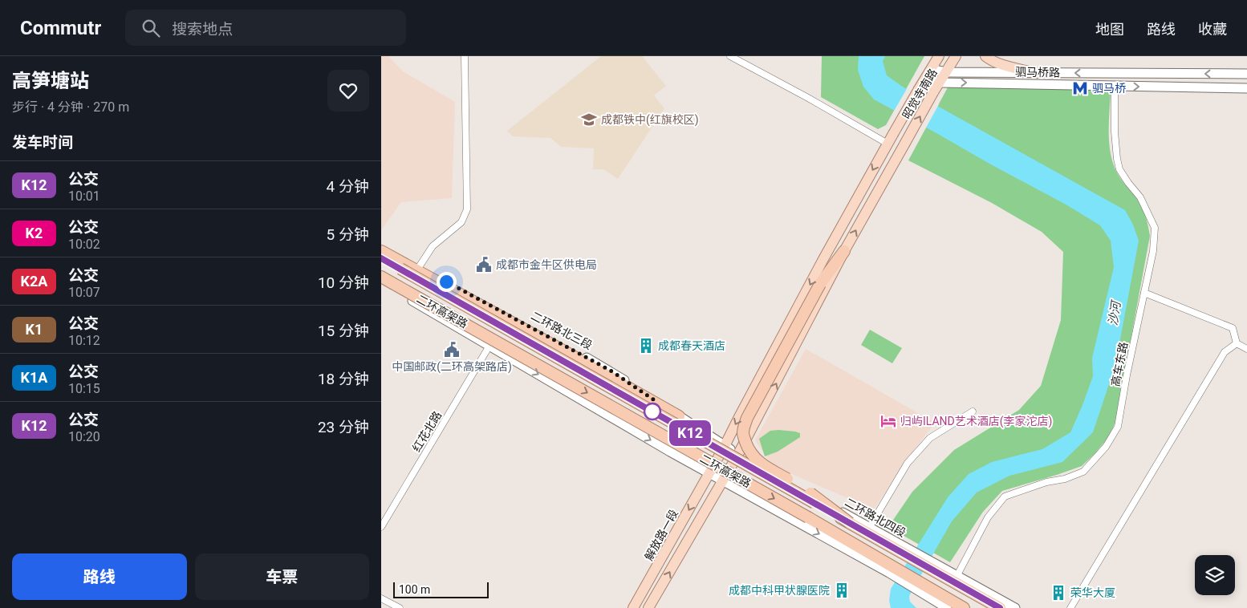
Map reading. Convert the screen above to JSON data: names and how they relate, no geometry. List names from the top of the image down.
{
  "streets": {
    "highway": ["二环高架路"],
    "main road": [
      "驷马桥路",
      "昭觉寺南路",
      "二环路北三段",
      "二环路北四段",
      "解放路一段"
    ],
    "street": ["高车东路", "红花北路"]
  },
  "crossings": [
    ["驷马桥路", "昭觉寺南路"],
    ["驷马桥路", "高车东路"],
    ["昭觉寺南路", "二环路北四段"],
    ["昭觉寺南路", "解放路一段"],
    ["二环路北三段", "二环路北四段"],
    ["二环路北三段", "解放路一段"],
    ["高车东路", "二环路北四段"],
    ["二环路北四段", "解放路一段"]
  ],
  "one_way": ["昭觉寺南路", "解放路一段"],
  "water": ["沙河"],
  "places": {
    "metro station": ["驷马桥"],
    "school or university": ["成都铁中(红旗校区)"],
    "public building": ["成都市金牛区供电局", "中国邮政(二环高架路店)"],
    "building": ["成都春天酒店", "成都中科甲状腺医院", "荣华大厦"],
    "hotel": ["归屿ILAND艺术酒店(李家沱店)"]
  },
  "lines": ["bus line K12"],
  "scale_bar": "100 m",
  "page": {
    "header": "Commutr",
    "search": "搜索地点",
    "nav": ["地图", "路线", "收藏"],
    "heading": [
      ["高笋塘站", "步行 · 4 分钟 · 270 m"],
      "发车时间"
    ],
    "on_map": "K12",
    "list": [
      {
        "mark": "K12",
        "name": "公交",
        "note": "10:01",
        "value": "4 分钟"
      },
      {
        "mark": "K2",
        "name": "公交",
        "note": "10:02",
        "value": "5 分钟"
      },
      {
        "mark": "K2A",
        "name": "公交",
        "note": "10:07",
        "value": "10 分钟"
      },
      {
        "mark": "K1",
        "name": "公交",
        "note": "10:12",
        "value": "15 分钟"
      },
      {
        "mark": "K1A",
        "name": "公交",
        "note": "10:15",
        "value": "18 分钟"
      },
      {
        "mark": "K12",
        "name": "公交",
        "note": "10:20",
        "value": "23 分钟"
      }
    ],
    "buttons": ["路线", "车票"],
    "scale": "100 m"
  }
}
